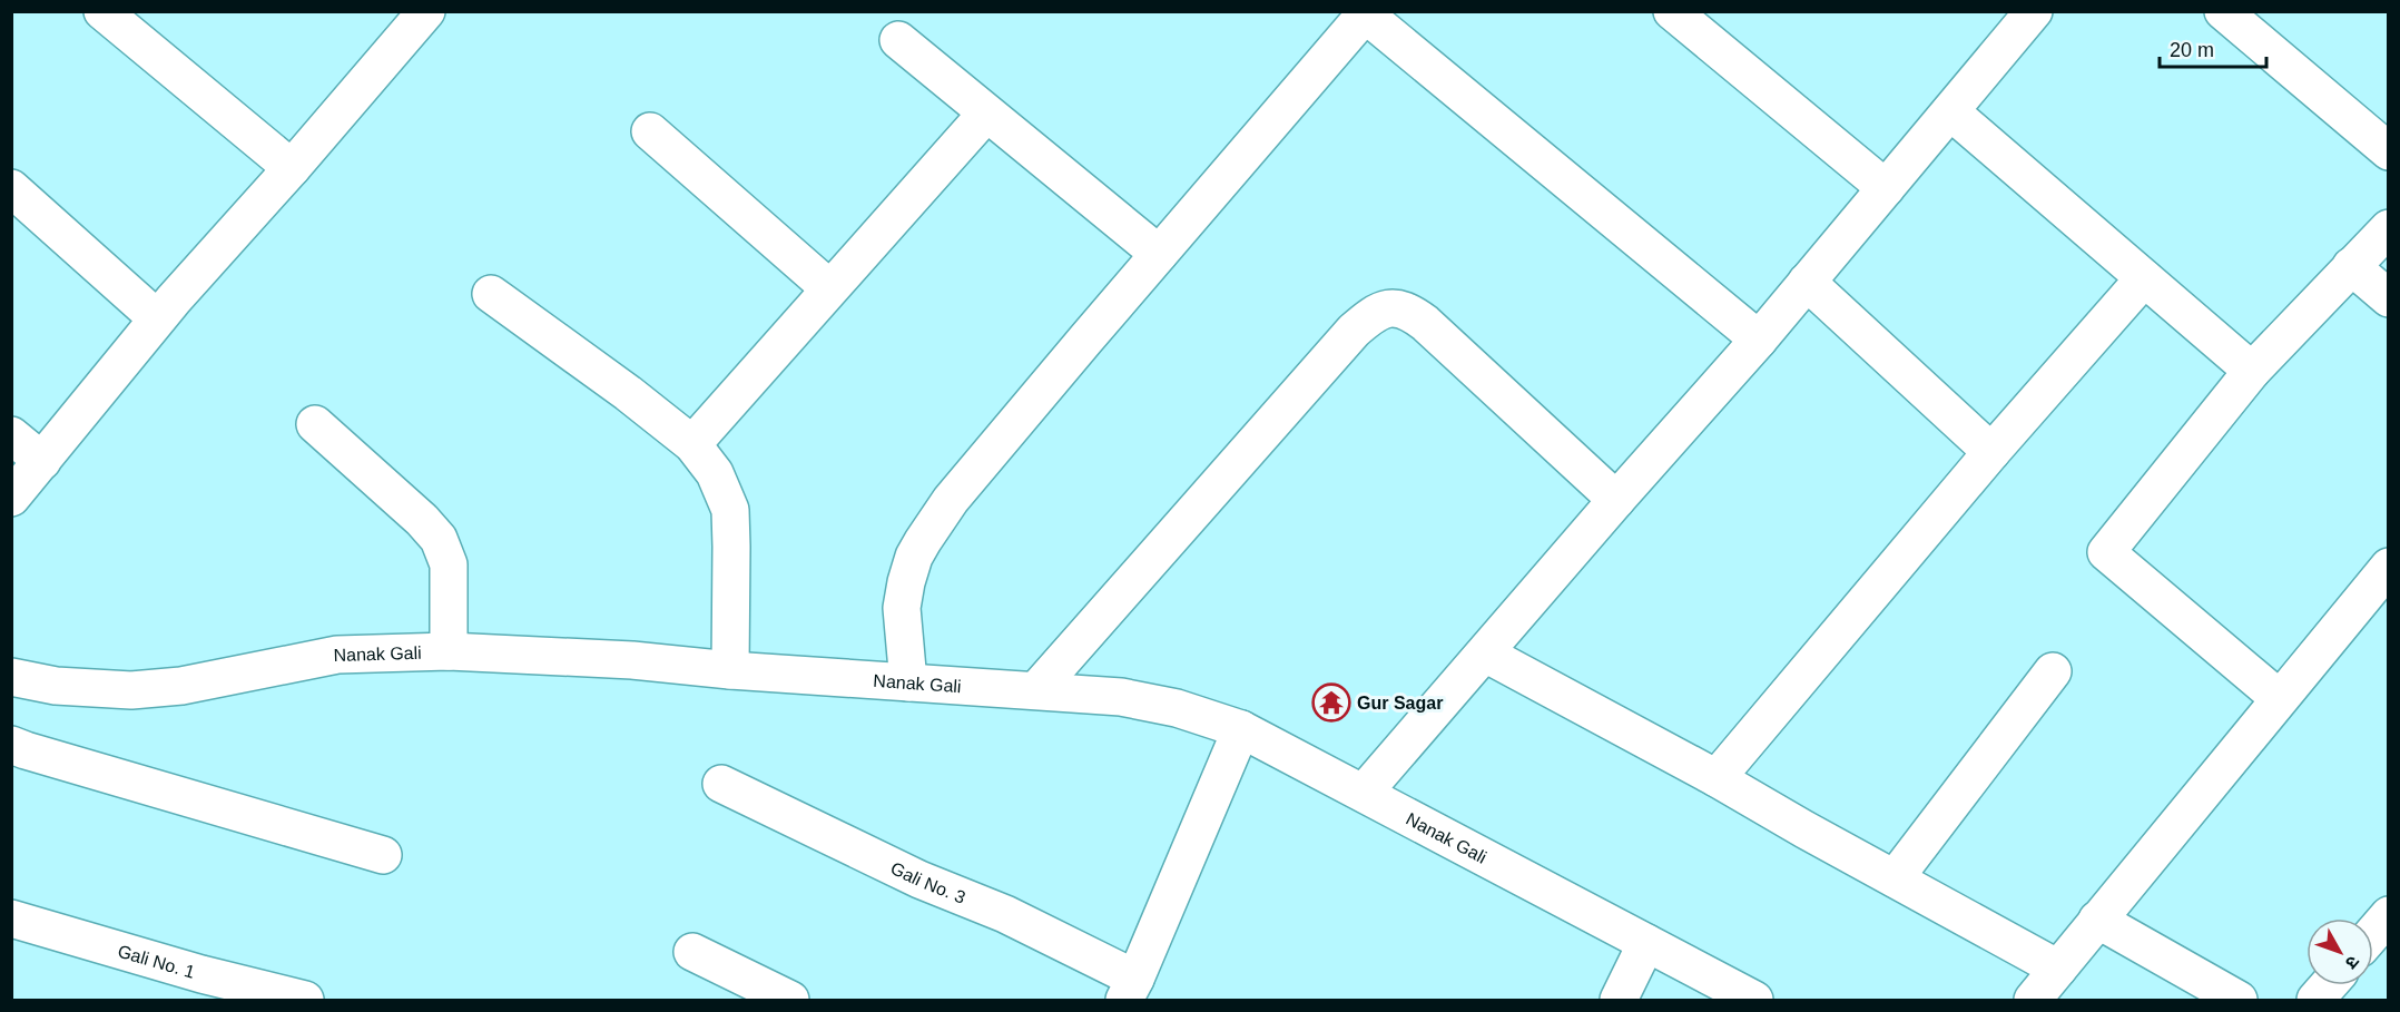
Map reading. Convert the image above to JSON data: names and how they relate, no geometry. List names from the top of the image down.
{
  "streets": {
    "street": ["Nanak Gali", "Gali No. 3", "Gali No. 1"]
  },
  "places": {
    "temple": ["Gur Sagar"]
  },
  "scale_bar": "20 m",
  "north": "bottom right"
}
